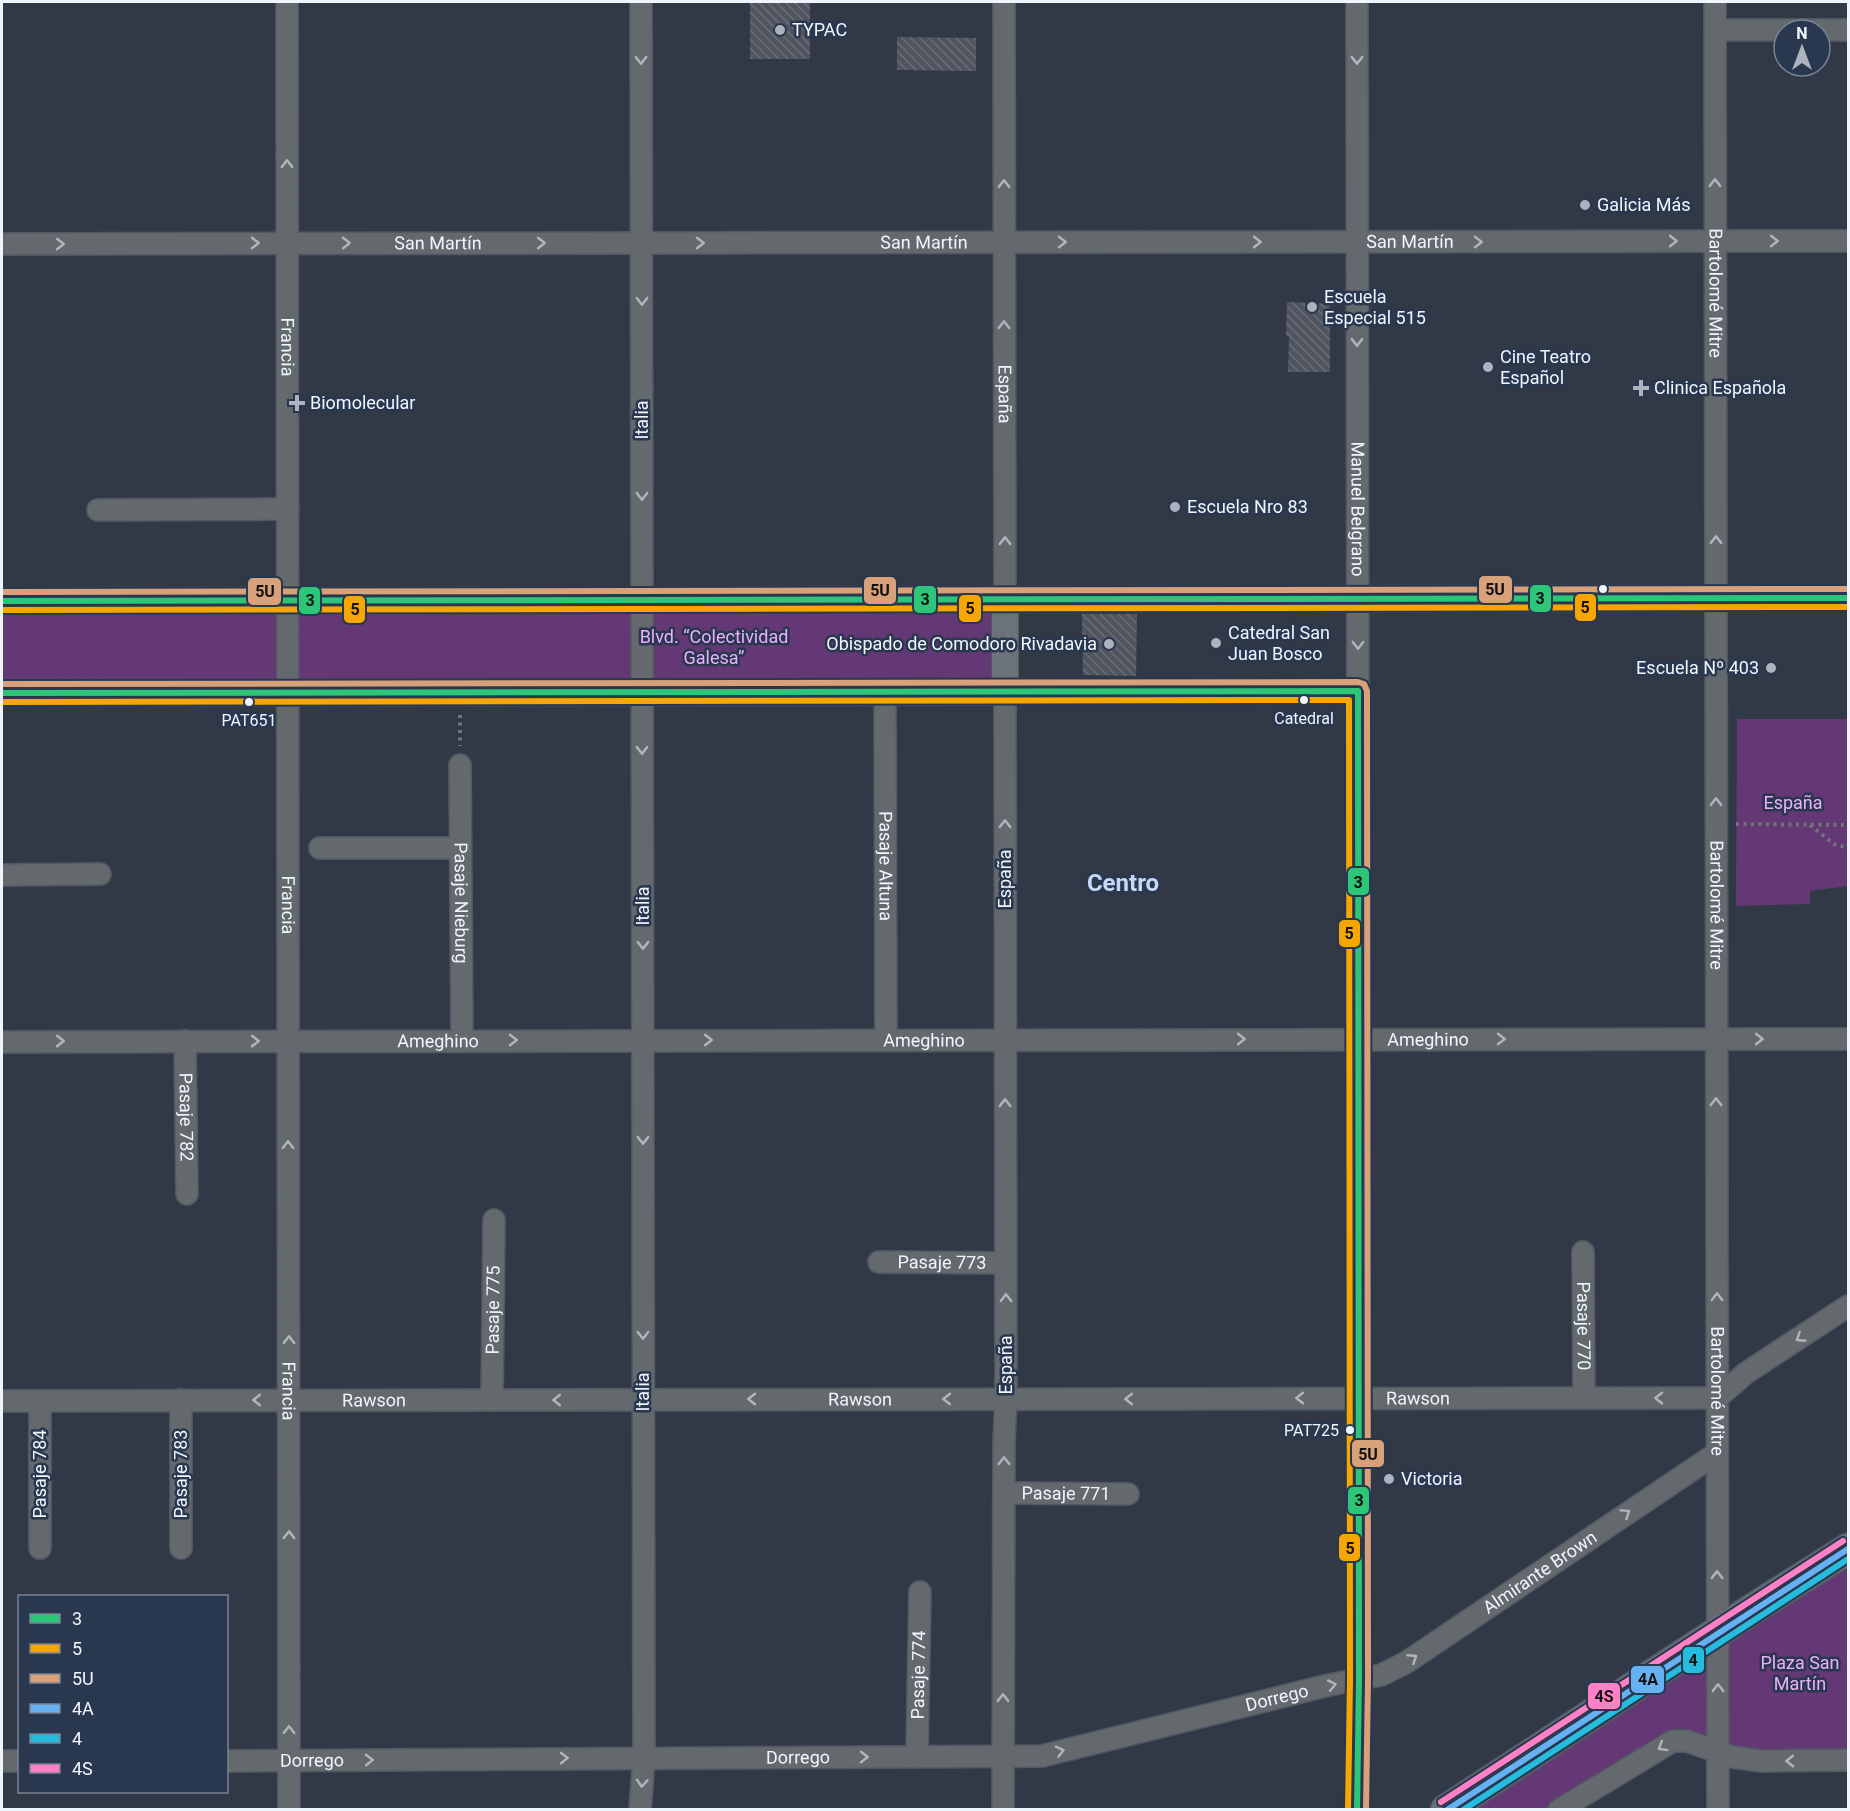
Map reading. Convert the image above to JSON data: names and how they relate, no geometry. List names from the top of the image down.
{
  "streets": {
    "main road": ["España"],
    "street": [
      "San Martín",
      "Bartolomé Mitre",
      "Francia",
      "Italia",
      "Manuel Belgrano",
      "Pasaje Altuna",
      "Pasaje Nieburg",
      "Ameghino",
      "Pasaje 782",
      "Pasaje 773",
      "Pasaje 775",
      "Pasaje 770",
      "Rawson",
      "Pasaje 784",
      "Pasaje 783",
      "Pasaje 771",
      "Almirante Brown",
      "Pasaje 774",
      "Dorrego"
    ]
  },
  "crossings": [
    ["San Martín", "Bartolomé Mitre"],
    ["San Martín", "Francia"],
    ["San Martín", "España"],
    ["San Martín", "Italia"],
    ["San Martín", "Manuel Belgrano"],
    ["Bartolomé Mitre", "Ameghino"],
    ["Bartolomé Mitre", "Rawson"],
    ["Bartolomé Mitre", "Almirante Brown"],
    ["Francia", "Ameghino"],
    ["Francia", "Rawson"],
    ["Francia", "Dorrego"],
    ["España", "Ameghino"],
    ["España", "Pasaje 773"],
    ["España", "Rawson"],
    ["España", "Pasaje 771"],
    ["España", "Dorrego"],
    ["Italia", "Ameghino"],
    ["Italia", "Rawson"],
    ["Italia", "Dorrego"],
    ["Manuel Belgrano", "Ameghino"],
    ["Manuel Belgrano", "Rawson"],
    ["Manuel Belgrano", "Almirante Brown"],
    ["Manuel Belgrano", "Dorrego"],
    ["Pasaje Altuna", "Ameghino"],
    ["Pasaje Nieburg", "Ameghino"],
    ["Ameghino", "Pasaje 782"],
    ["Pasaje 775", "Rawson"],
    ["Pasaje 770", "Rawson"],
    ["Rawson", "Pasaje 784"],
    ["Rawson", "Pasaje 783"],
    ["Almirante Brown", "Dorrego"],
    ["Pasaje 774", "Dorrego"]
  ],
  "one_way": [
    "San Martín",
    "Bartolomé Mitre",
    "Francia",
    "España",
    "Italia",
    "Manuel Belgrano",
    "Ameghino",
    "Rawson",
    "Almirante Brown",
    "Dorrego"
  ],
  "districts": ["Centro"],
  "parks": ["Blvd. “Colectividad Galesa”", "España", "Plaza San Martín"],
  "places": {
    "other": [
      "TYPAC",
      "Galicia Más",
      "Escuela Especial 515",
      "Cine Teatro Español",
      "Escuela Nro 83",
      "Catedral San Juan Bosco",
      "Obispado de Comodoro Rivadavia",
      "Escuela Nº 403",
      "Catedral",
      "PAT651",
      "PAT725",
      "Victoria"
    ],
    "health": ["Clinica Española", "Biomolecular"]
  },
  "lines": [
    "transit line 5U",
    "transit line 3",
    "transit line 5",
    "transit line 4S",
    "transit line 4A",
    "transit line 4"
  ],
  "legend": [
    "3",
    "5",
    "5U",
    "4A",
    "4",
    "4S"
  ],
  "north": "top"
}
